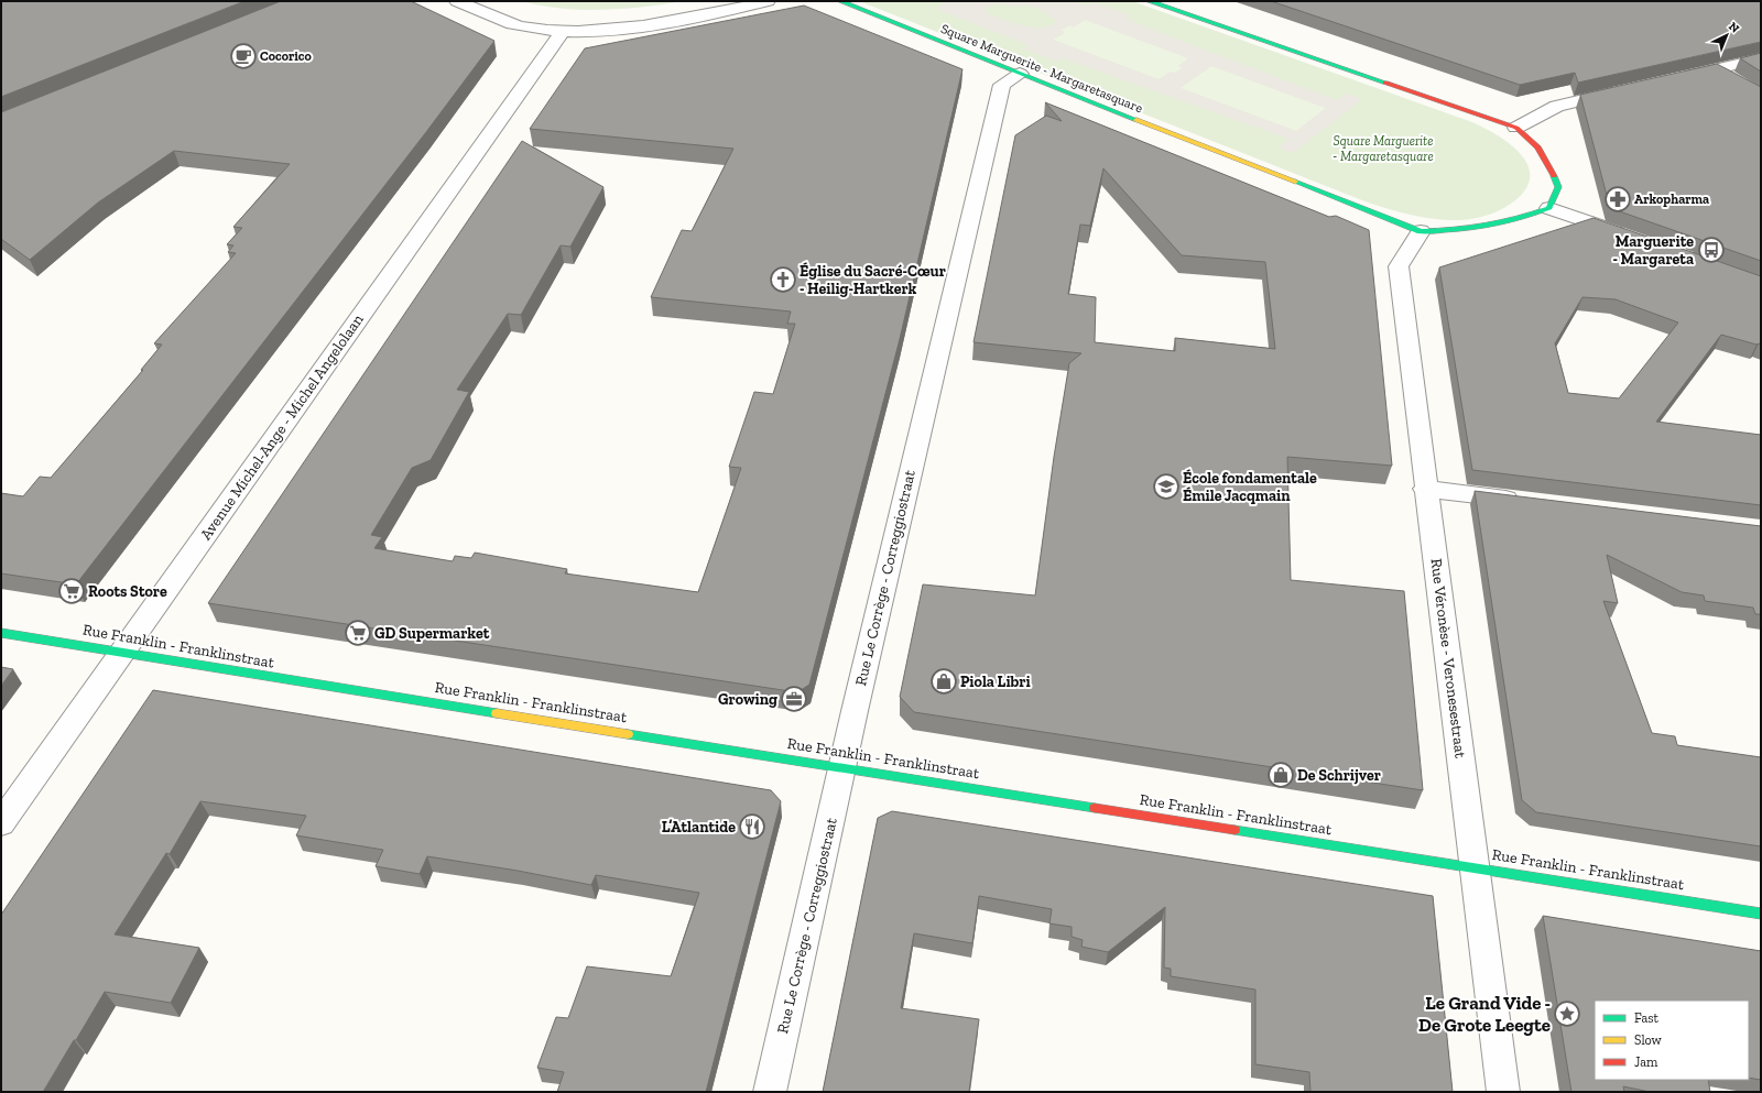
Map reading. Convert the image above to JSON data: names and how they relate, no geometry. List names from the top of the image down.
{
  "streets": {
    "street": [
      "Square Marguerite - Margaretasquare",
      "Avenue Michel-Ange - Michel Angelolaan",
      "Rue Le Corrège - Correggiostraat",
      "Rue Franklin - Franklinstraat",
      "Rue Véronèse - Veronesestraat"
    ]
  },
  "crossings": [
    ["Square Marguerite - Margaretasquare", "Rue Le Corrège - Correggiostraat"],
    ["Square Marguerite - Margaretasquare", "Rue Véronèse - Veronesestraat"],
    ["Avenue Michel-Ange - Michel Angelolaan", "Rue Franklin - Franklinstraat"],
    ["Rue Le Corrège - Correggiostraat", "Rue Franklin - Franklinstraat"],
    ["Rue Franklin - Franklinstraat", "Rue Véronèse - Veronesestraat"]
  ],
  "parks": ["Square Marguerite - Margaretasquare"],
  "places": {
    "cafe": ["Cocorico"],
    "pharmacy": ["Arkopharma"],
    "bus stop": ["Marguerite - Margareta"],
    "church": ["Église du Sacré-Cœur - Heilig-Hartkerk"],
    "school or university": ["École fondamentale Émile Jacqmain"],
    "supermarket": ["Roots Store", "GD Supermarket"],
    "shop": ["Piola Libri", "De Schrijver"],
    "office": ["Growing"],
    "restaurant": ["L’Atlantide"],
    "place": ["Le Grand Vide - De Grote Leegte"]
  },
  "legend": ["Fast", "Slow", "Jam"],
  "north": "top right"
}
